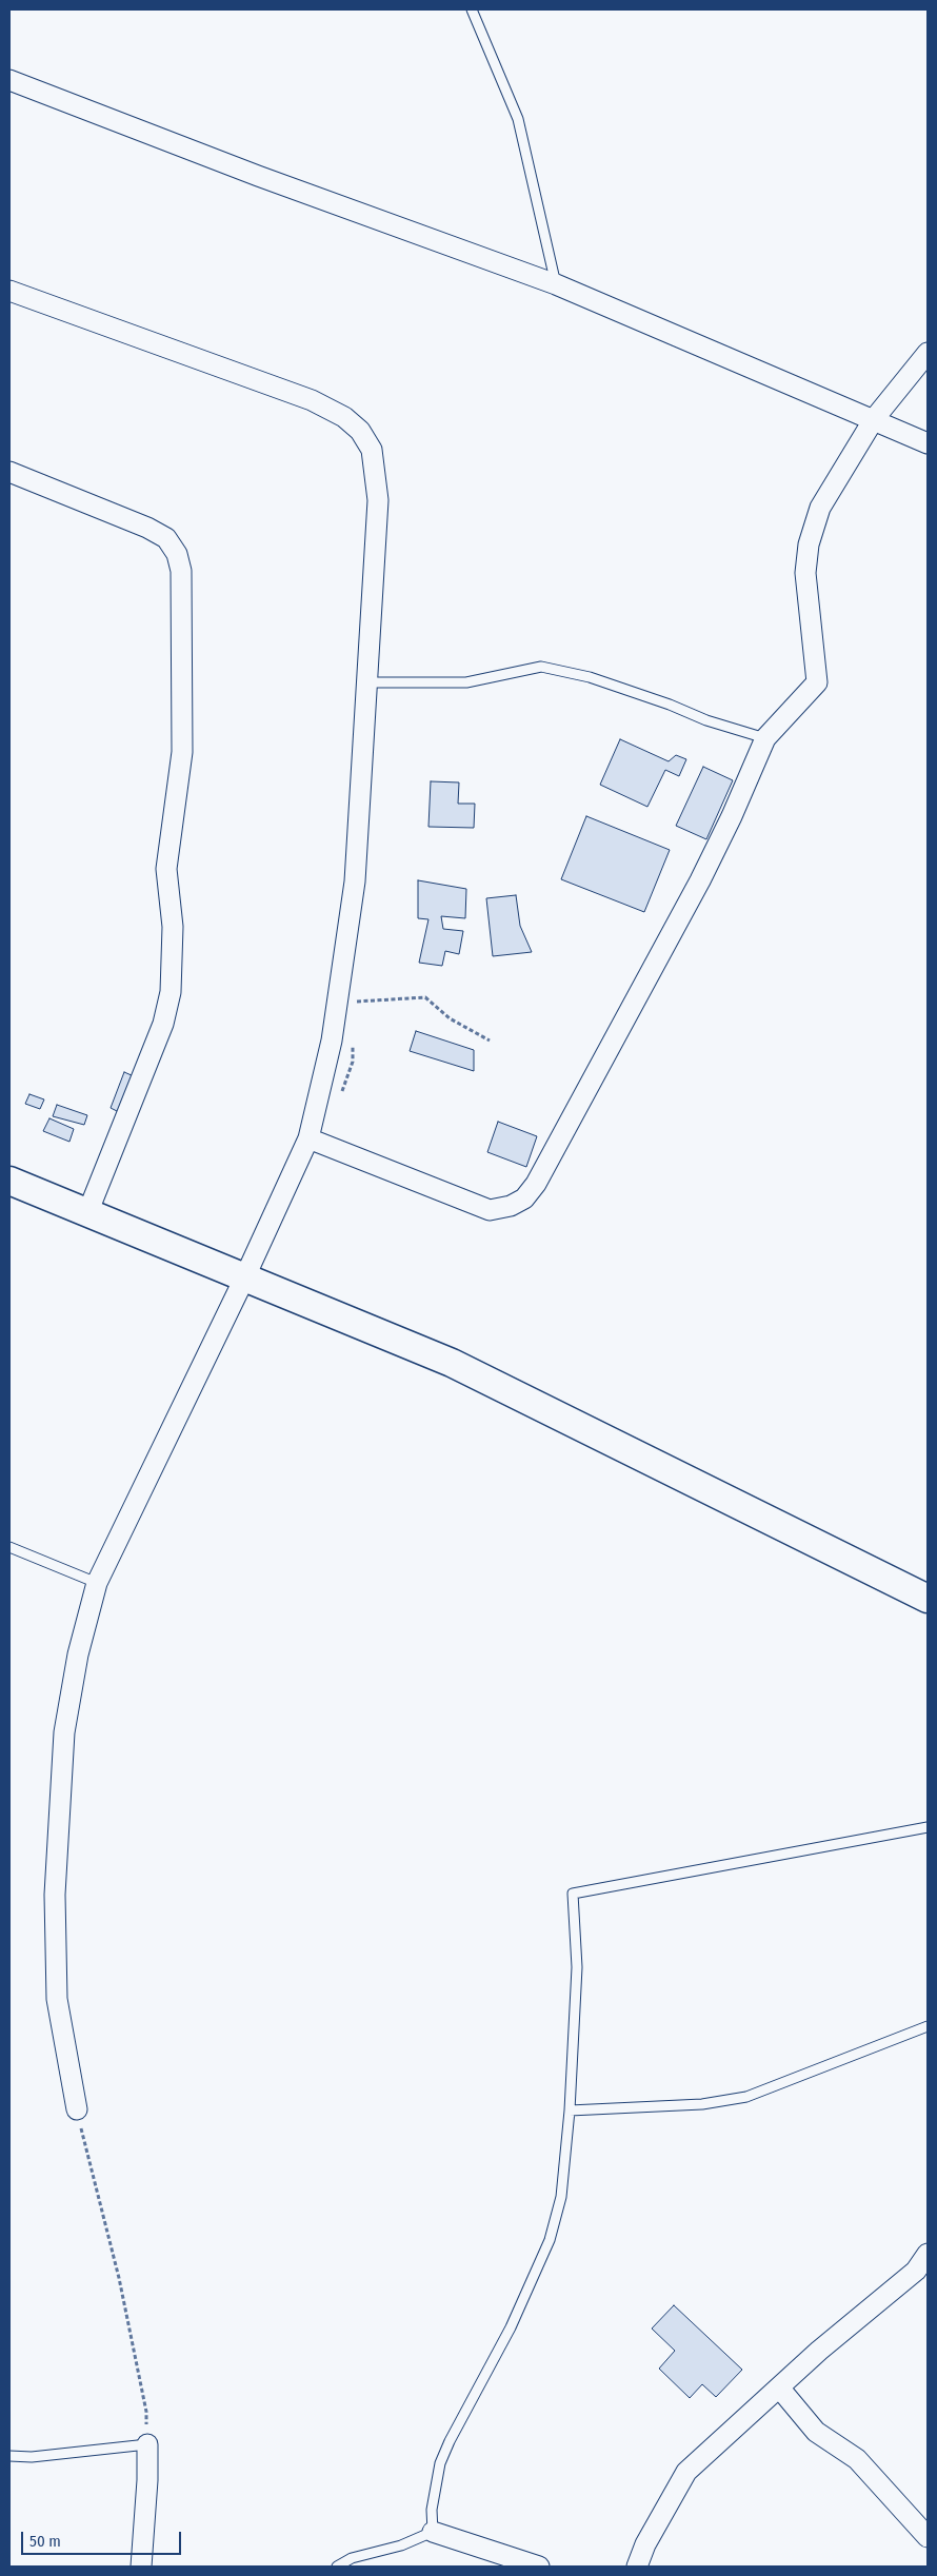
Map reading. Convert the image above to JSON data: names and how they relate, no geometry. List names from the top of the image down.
{
  "scale_bar": "50 m"
}
